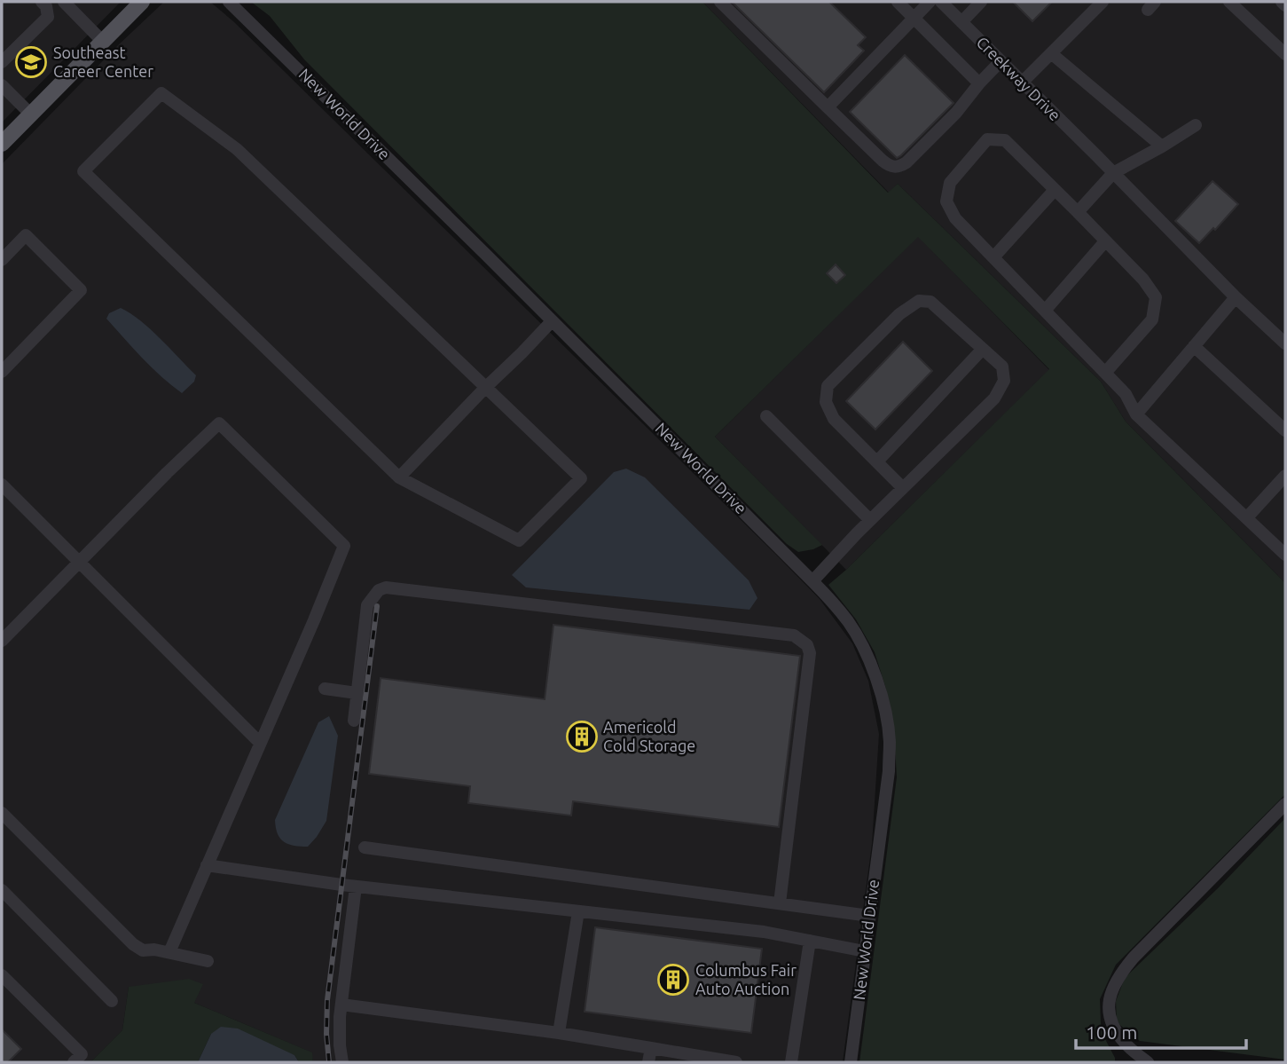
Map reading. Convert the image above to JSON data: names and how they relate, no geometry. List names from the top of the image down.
{
  "streets": {
    "street": ["Creekway Drive", "New World Drive"]
  },
  "places": {
    "school or university": ["Southeast Career Center"],
    "building": ["Americold Cold Storage", "Columbus Fair Auto Auction"]
  },
  "scale_bar": "100 m"
}
